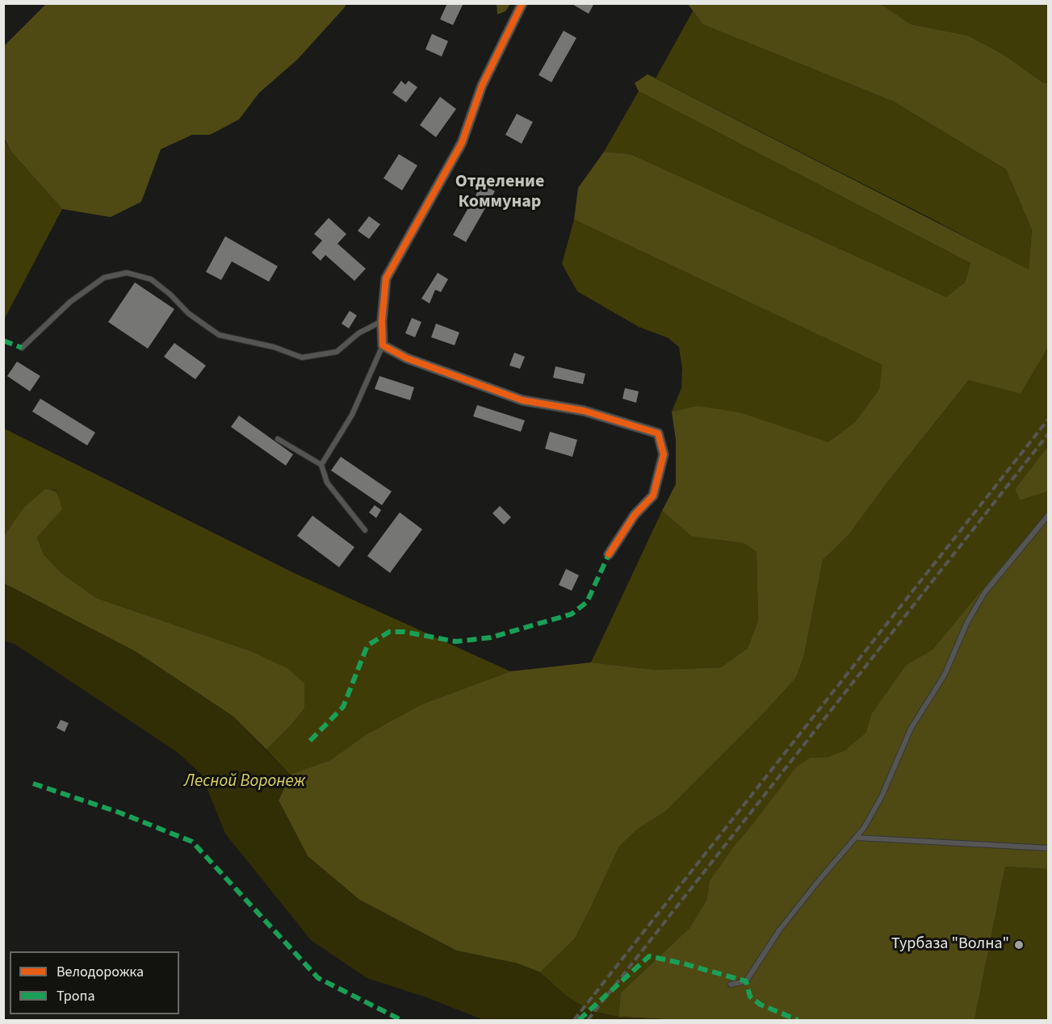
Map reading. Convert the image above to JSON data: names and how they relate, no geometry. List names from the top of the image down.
{
  "districts": ["Отделение Коммунар"],
  "water": ["Лесной Воронеж"],
  "places": ["Турбаза \"Волна\""],
  "legend": ["Велодорожка", "Тропа"]
}
